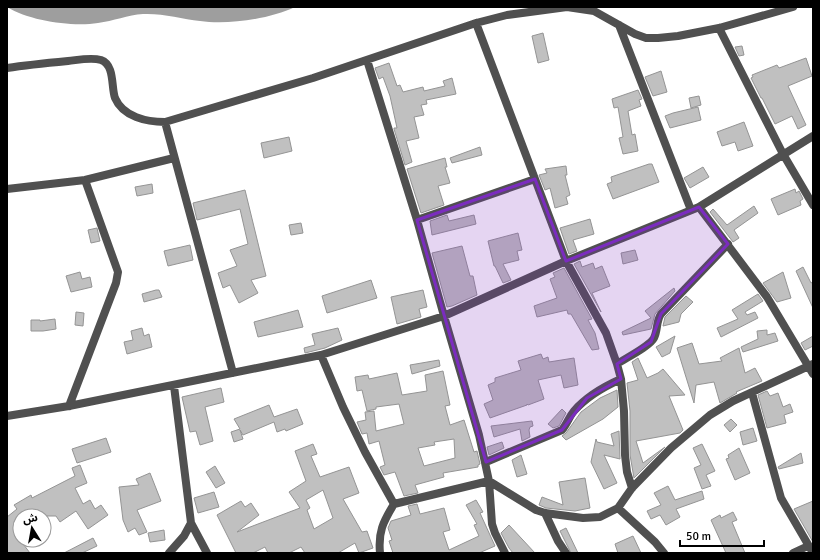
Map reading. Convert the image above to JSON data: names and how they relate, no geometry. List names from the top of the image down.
{
  "scale_bar": "50 m",
  "north": "top"
}
